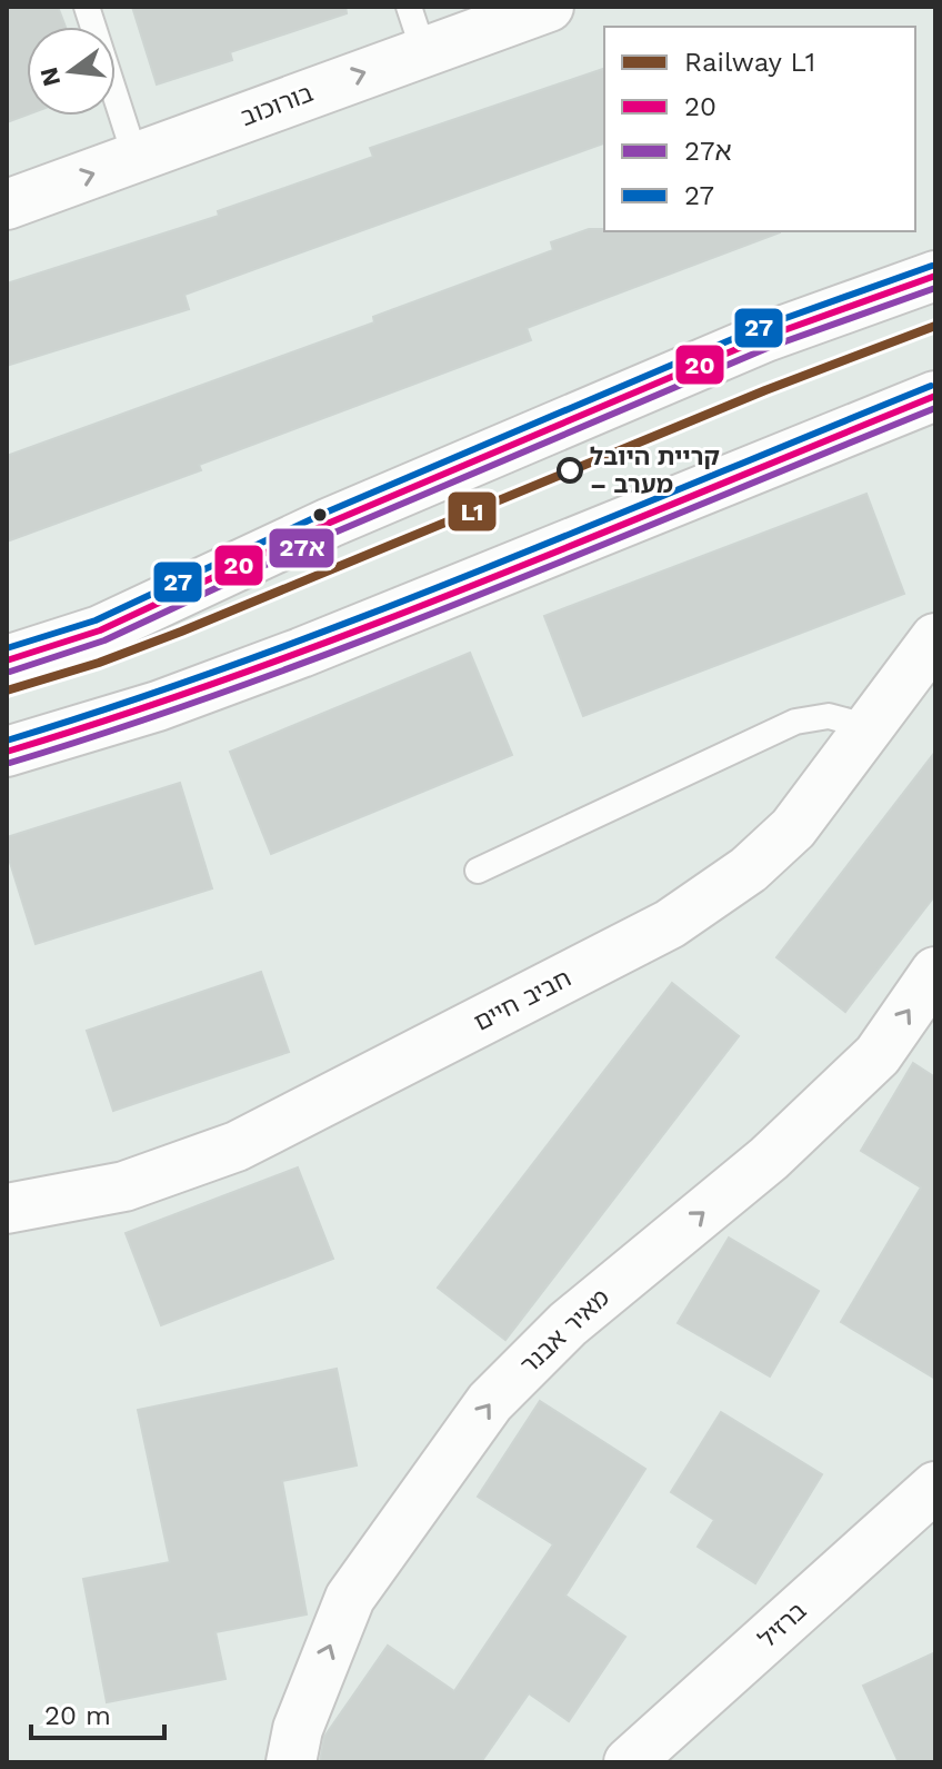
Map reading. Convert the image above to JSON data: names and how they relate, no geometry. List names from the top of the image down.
{
  "streets": {
    "street": [
      "בורוכוב",
      "חביב חיים",
      "מאיר אבנר",
      "ברזיל"
    ]
  },
  "one_way": ["מאיר אבנר"],
  "places": ["קריית היובל – מערב"],
  "lines": [
    "transit line 27",
    "transit line 20",
    "transit line 27א",
    "rail line L1"
  ],
  "legend": [
    "Railway L1",
    "20",
    "27א",
    "27"
  ],
  "scale_bar": "20 m",
  "north": "left"
}
